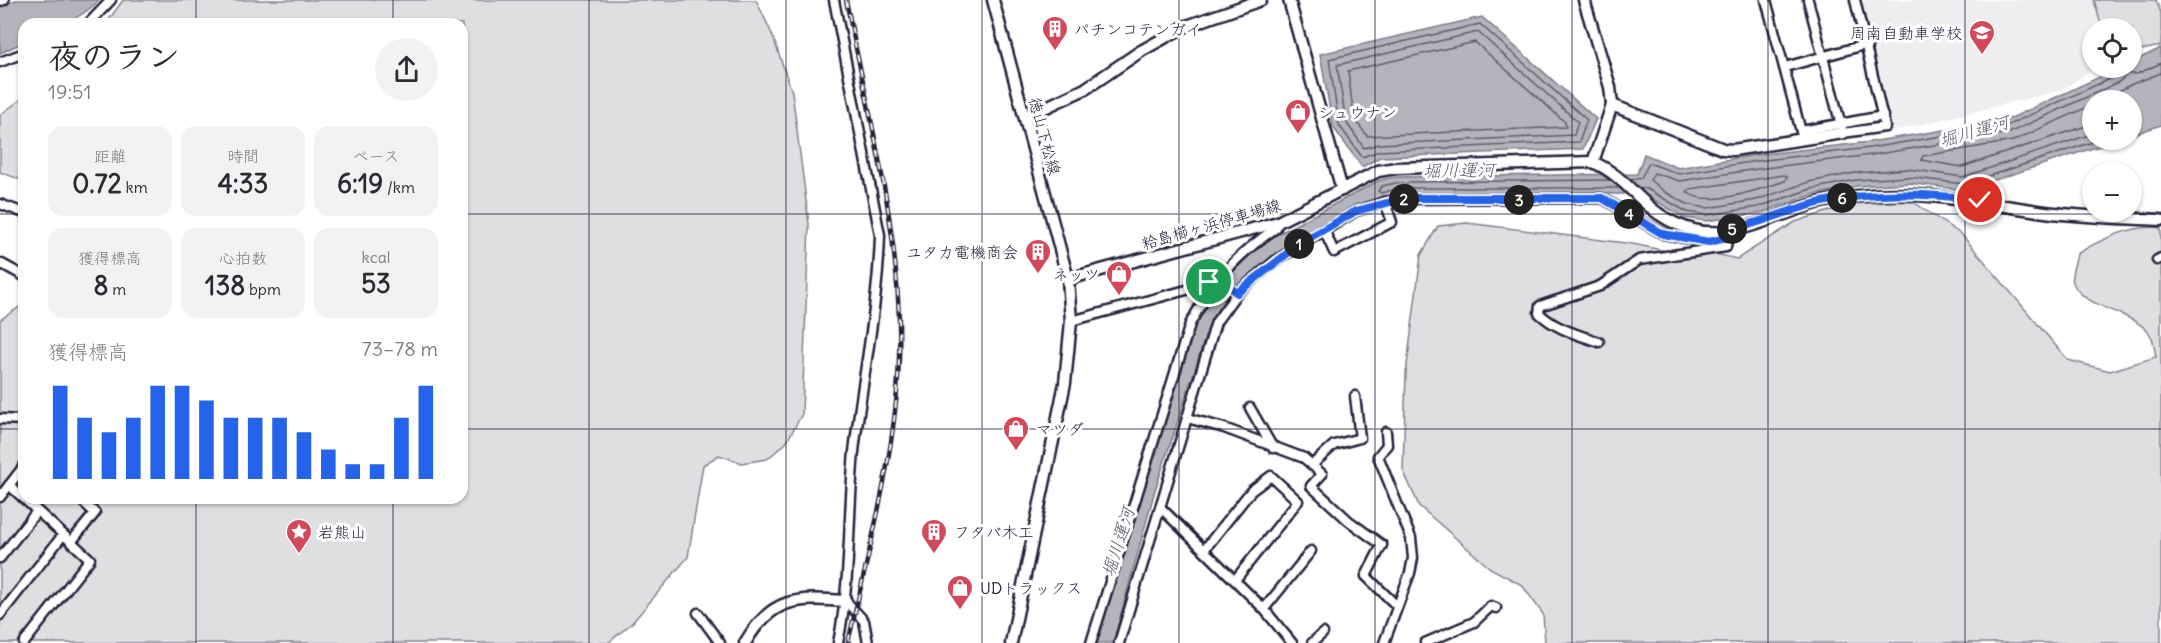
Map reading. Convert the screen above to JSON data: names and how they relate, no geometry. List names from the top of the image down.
{
  "streets": {
    "main road": ["徳山下松線", "粭島櫛ヶ浜停車場線"]
  },
  "crossings": [
    ["徳山下松線", "粭島櫛ヶ浜停車場線"]
  ],
  "water": ["堀川運河"],
  "places": {
    "building": ["パチンコテンガイ", "ユタカ電機商会", "フタバ木工"],
    "school or university": ["周南自動車学校"],
    "shop": [
      "シュウナン",
      "ネッツ",
      "マツダ",
      "UDトラックス"
    ],
    "place": ["岩熊山"]
  },
  "page": {
    "map_buttons": ["+", "−"],
    "heading": ["夜のラン", "19:51"],
    "stats": [
      ["距離", "0.72 km"],
      ["時間", "4:33"],
      ["ペース", "6:19 /km"],
      ["獲得標高", "8 m"],
      ["心拍数", "138 bpm"],
      ["kcal", "53"]
    ],
    "pins": [
      "6",
      "2",
      "3",
      "4",
      "5",
      "1"
    ],
    "chart": ["獲得標高", "73–78 m"]
  }
}
